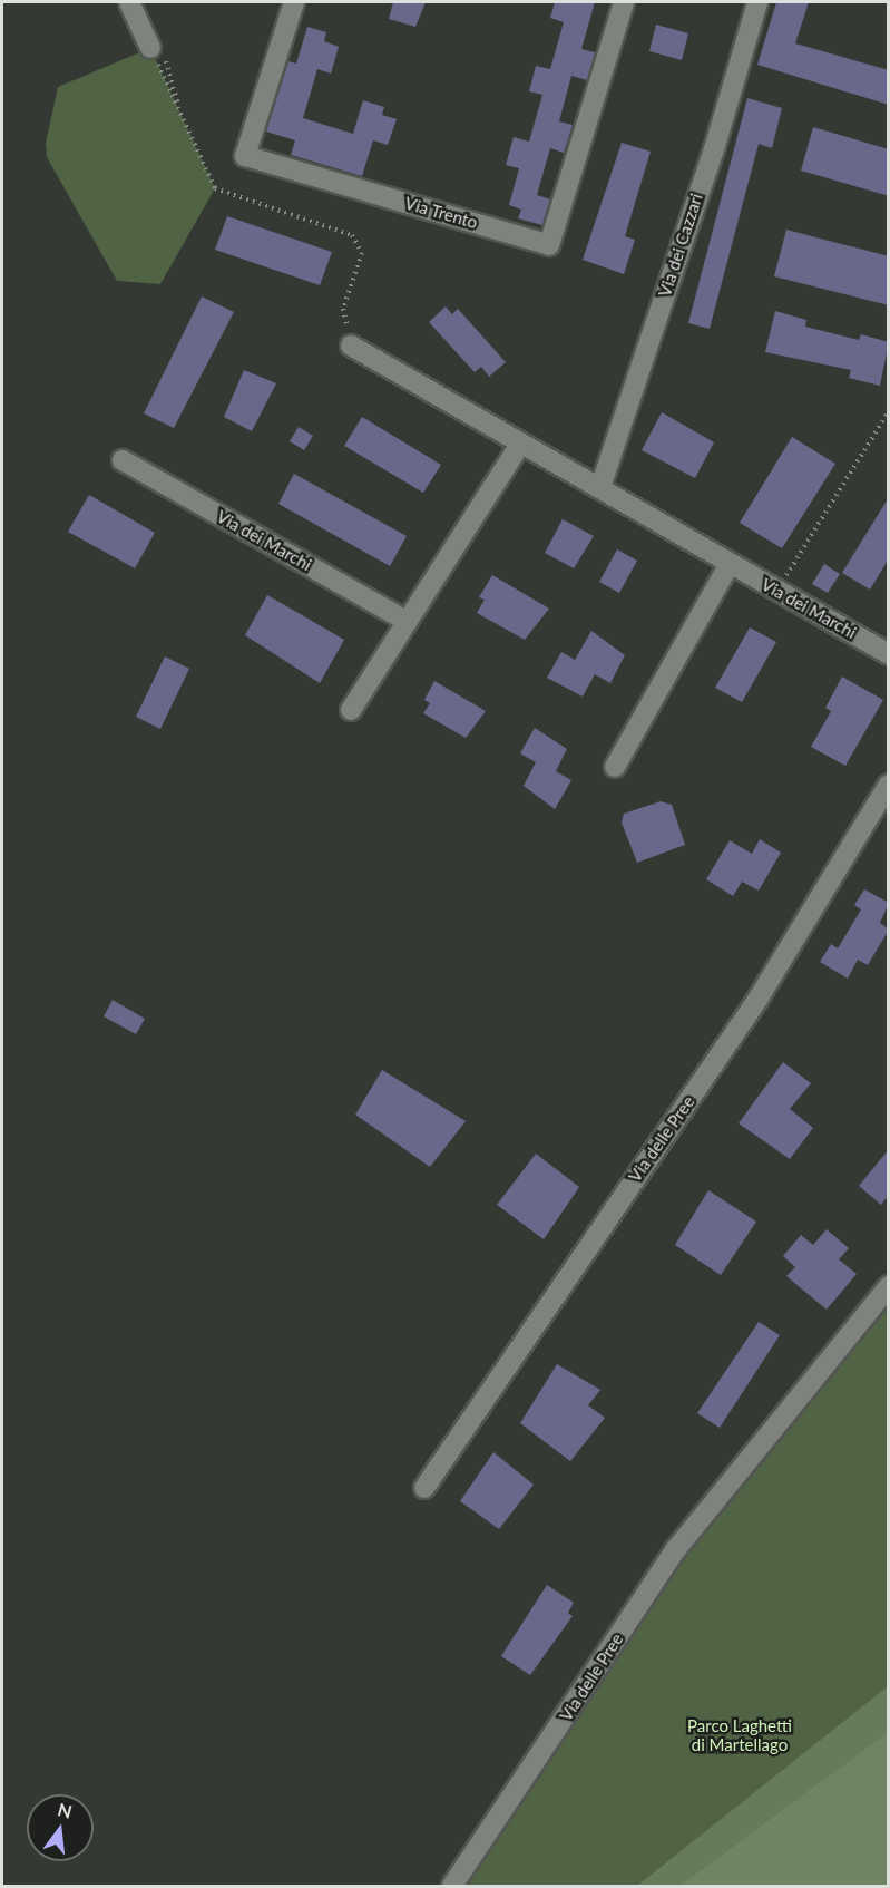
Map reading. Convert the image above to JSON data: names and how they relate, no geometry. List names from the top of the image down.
{
  "streets": {
    "street": [
      "Via Trento",
      "Via dei Cazzari",
      "Via dei Marchi",
      "Via delle Pree"
    ]
  },
  "crossings": [
    ["Via dei Cazzari", "Via dei Marchi"]
  ],
  "parks": ["Parco Laghetti di Martellago"],
  "north": "top"
}
